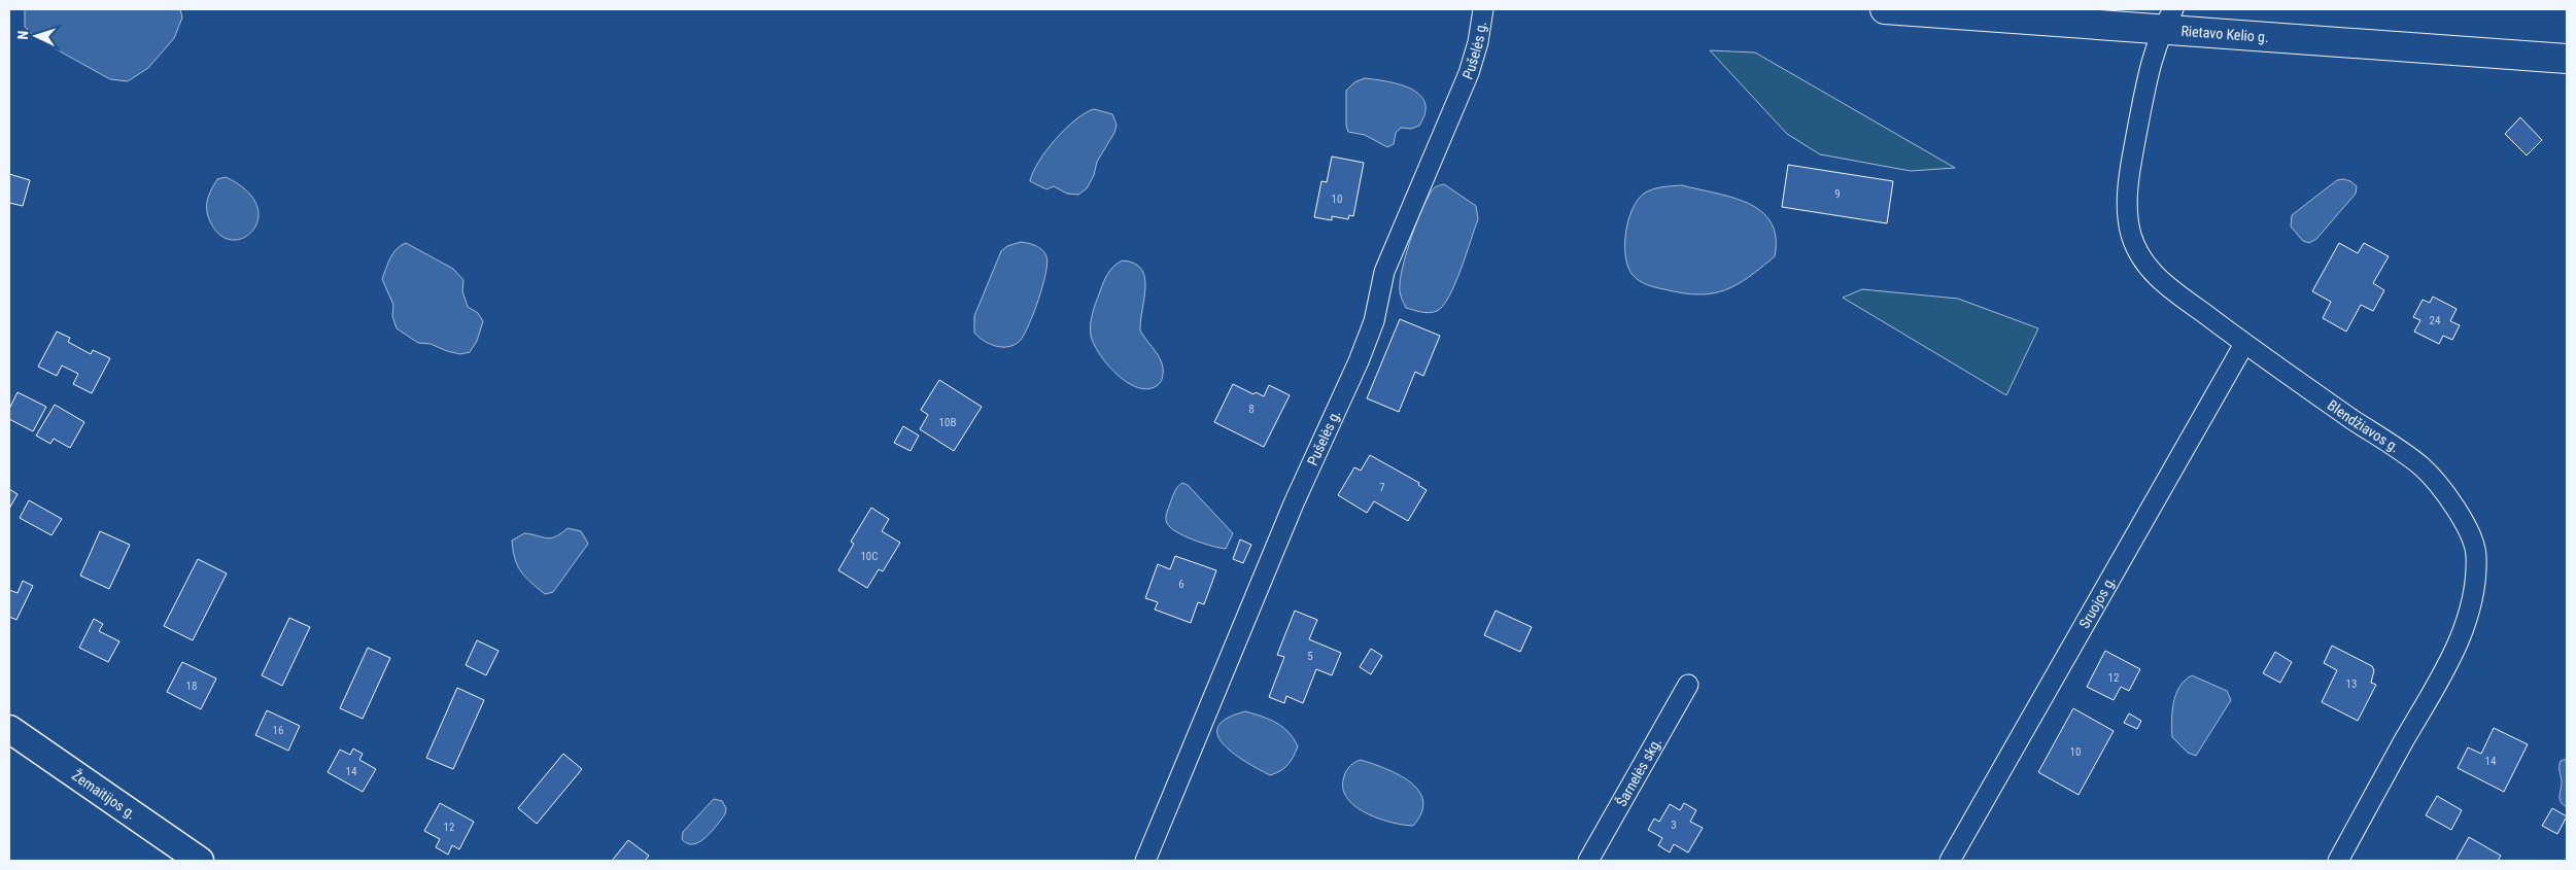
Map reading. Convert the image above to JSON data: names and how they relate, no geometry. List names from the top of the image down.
{
  "streets": {
    "main road": ["Rietavo Kelio g.", "Žemaitijos g."],
    "street": [
      "Pušelės g.",
      "Blendžiavos g.",
      "Sruojos g.",
      "Šarnelės skg."
    ]
  },
  "crossings": [
    ["Rietavo Kelio g.", "Blendžiavos g."],
    ["Blendžiavos g.", "Sruojos g."]
  ],
  "house_numbers": [
    "9",
    "10",
    "24",
    "8",
    "10B",
    "7",
    "10C",
    "6",
    "5",
    "12",
    "13",
    "18",
    "16",
    "10",
    "14",
    "14",
    "3",
    "12"
  ],
  "north": "left"
}
